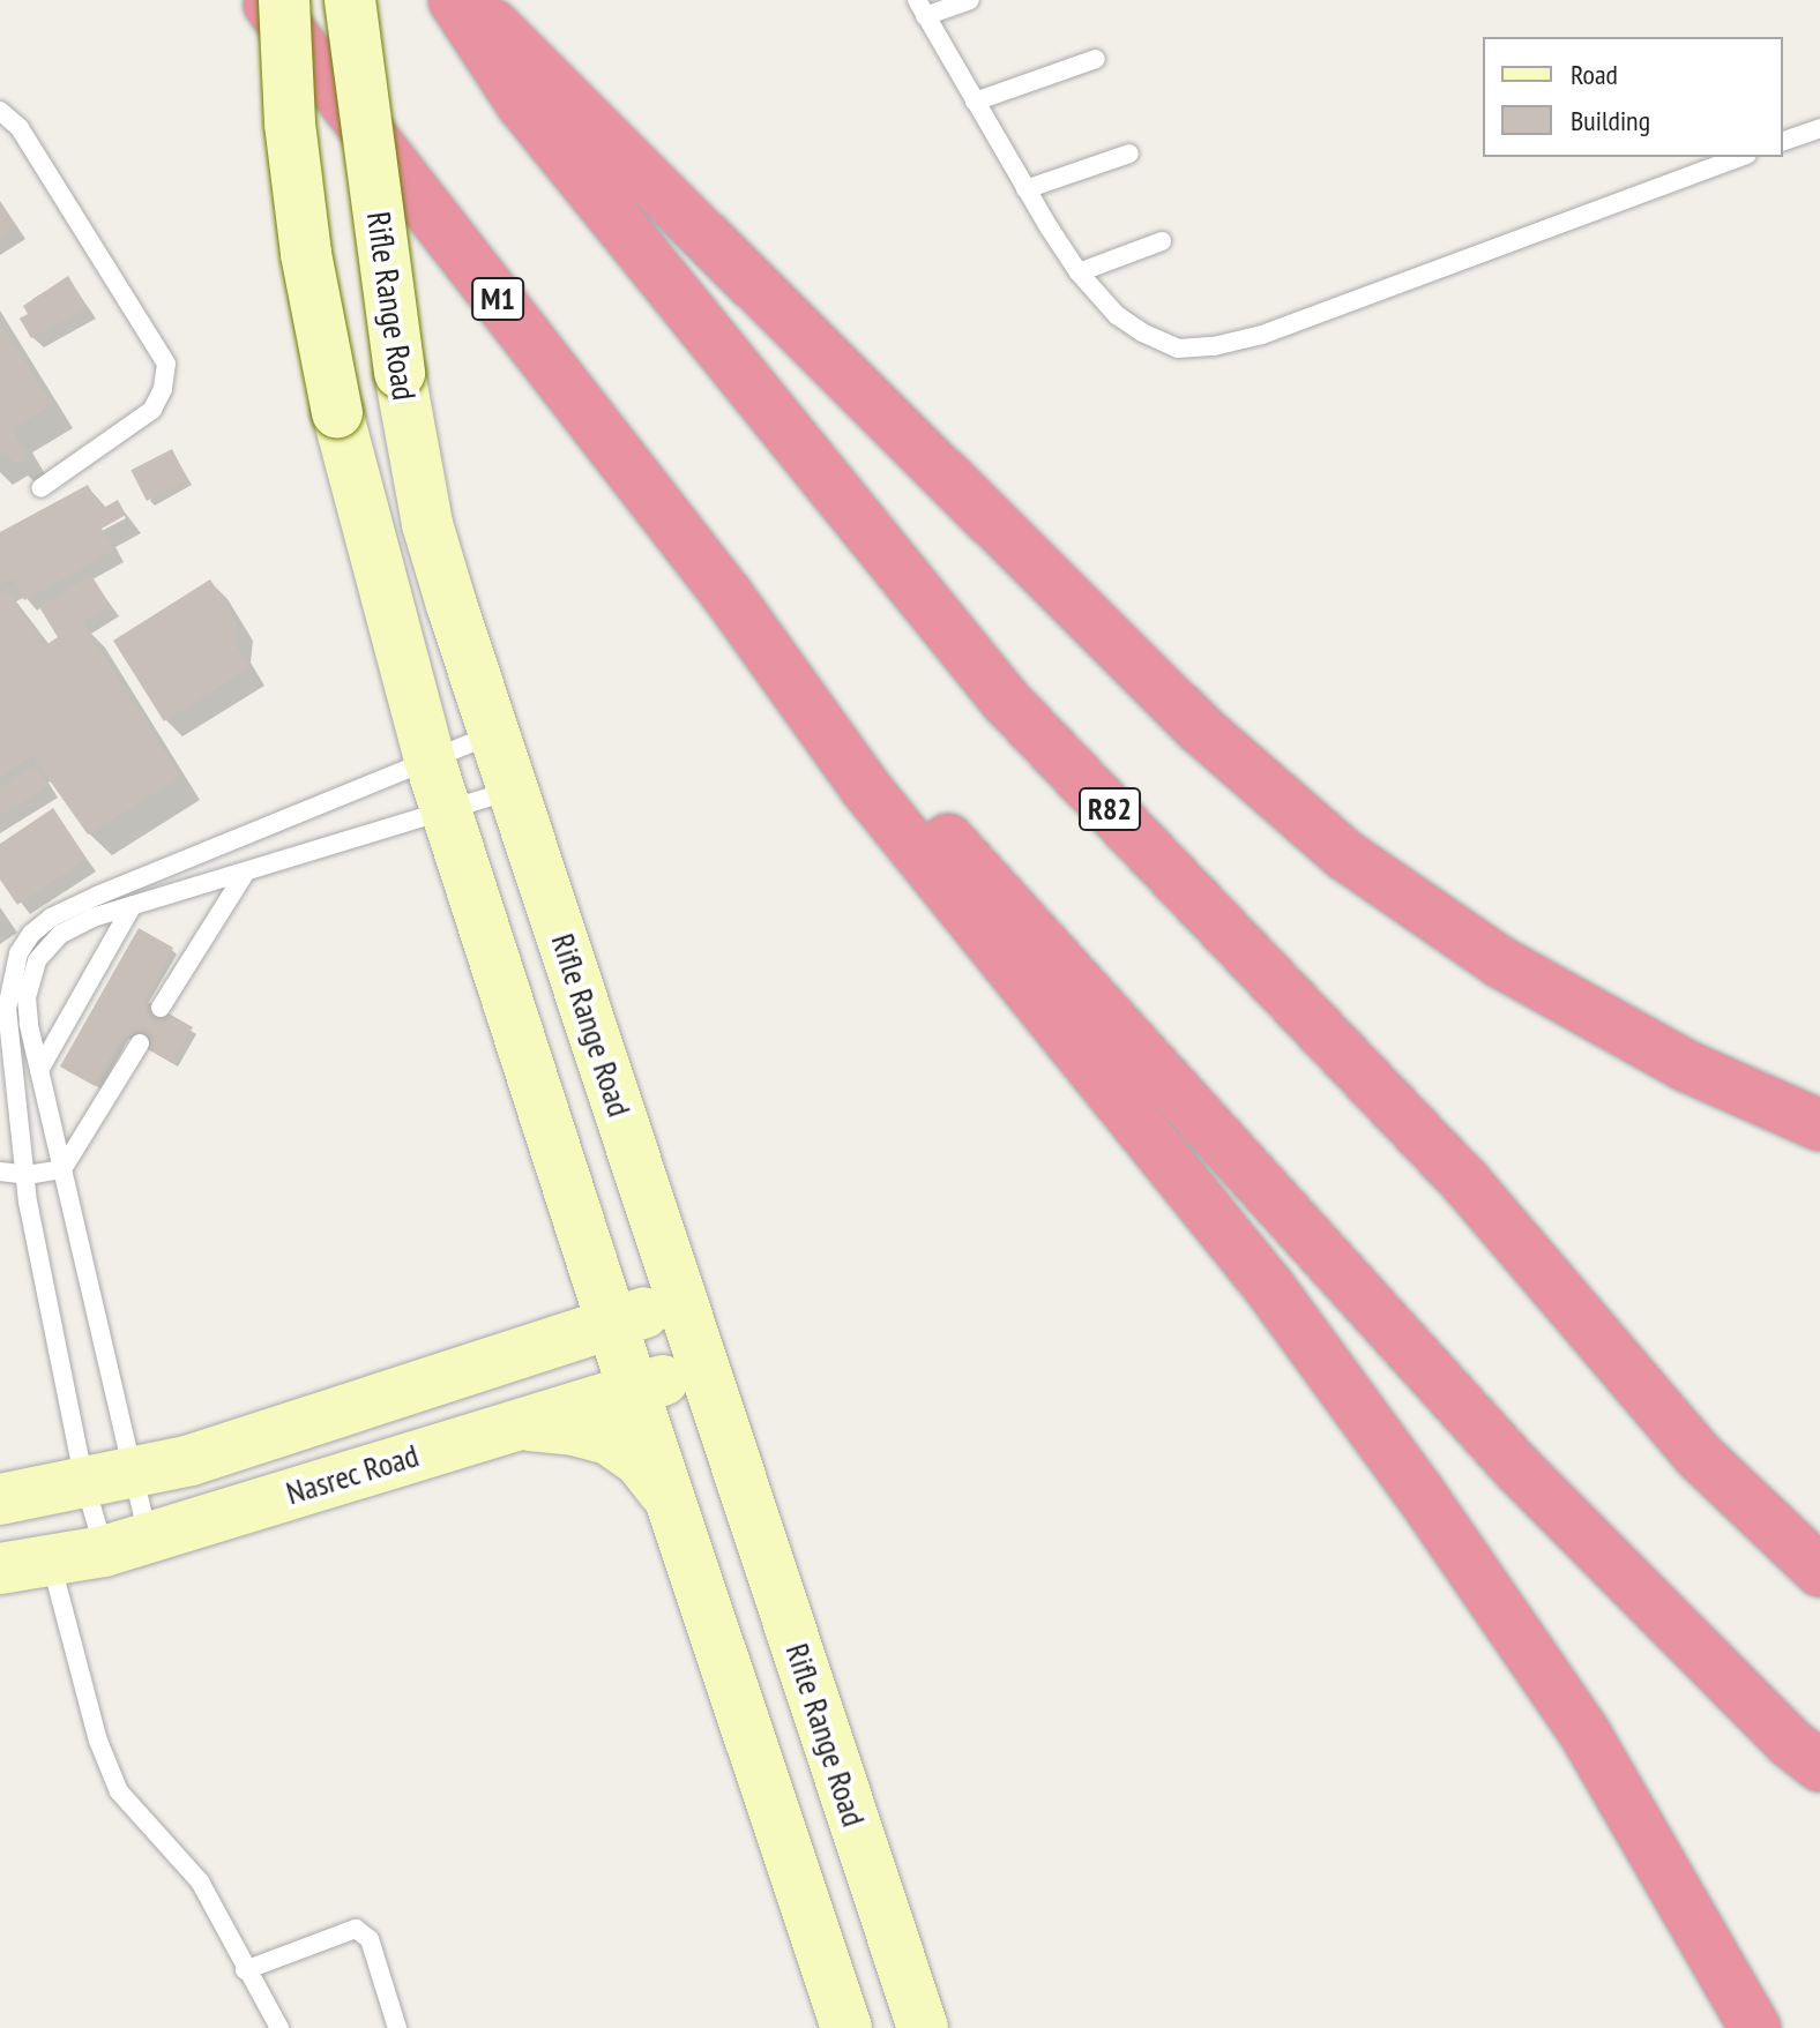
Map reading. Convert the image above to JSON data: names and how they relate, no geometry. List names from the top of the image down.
{
  "streets": {
    "highway": ["M1", "R82"],
    "main road": ["Rifle Range Road", "Nasrec Road"]
  },
  "crossings": [
    ["Rifle Range Road", "Nasrec Road"]
  ],
  "legend": ["Road", "Building"]
}
